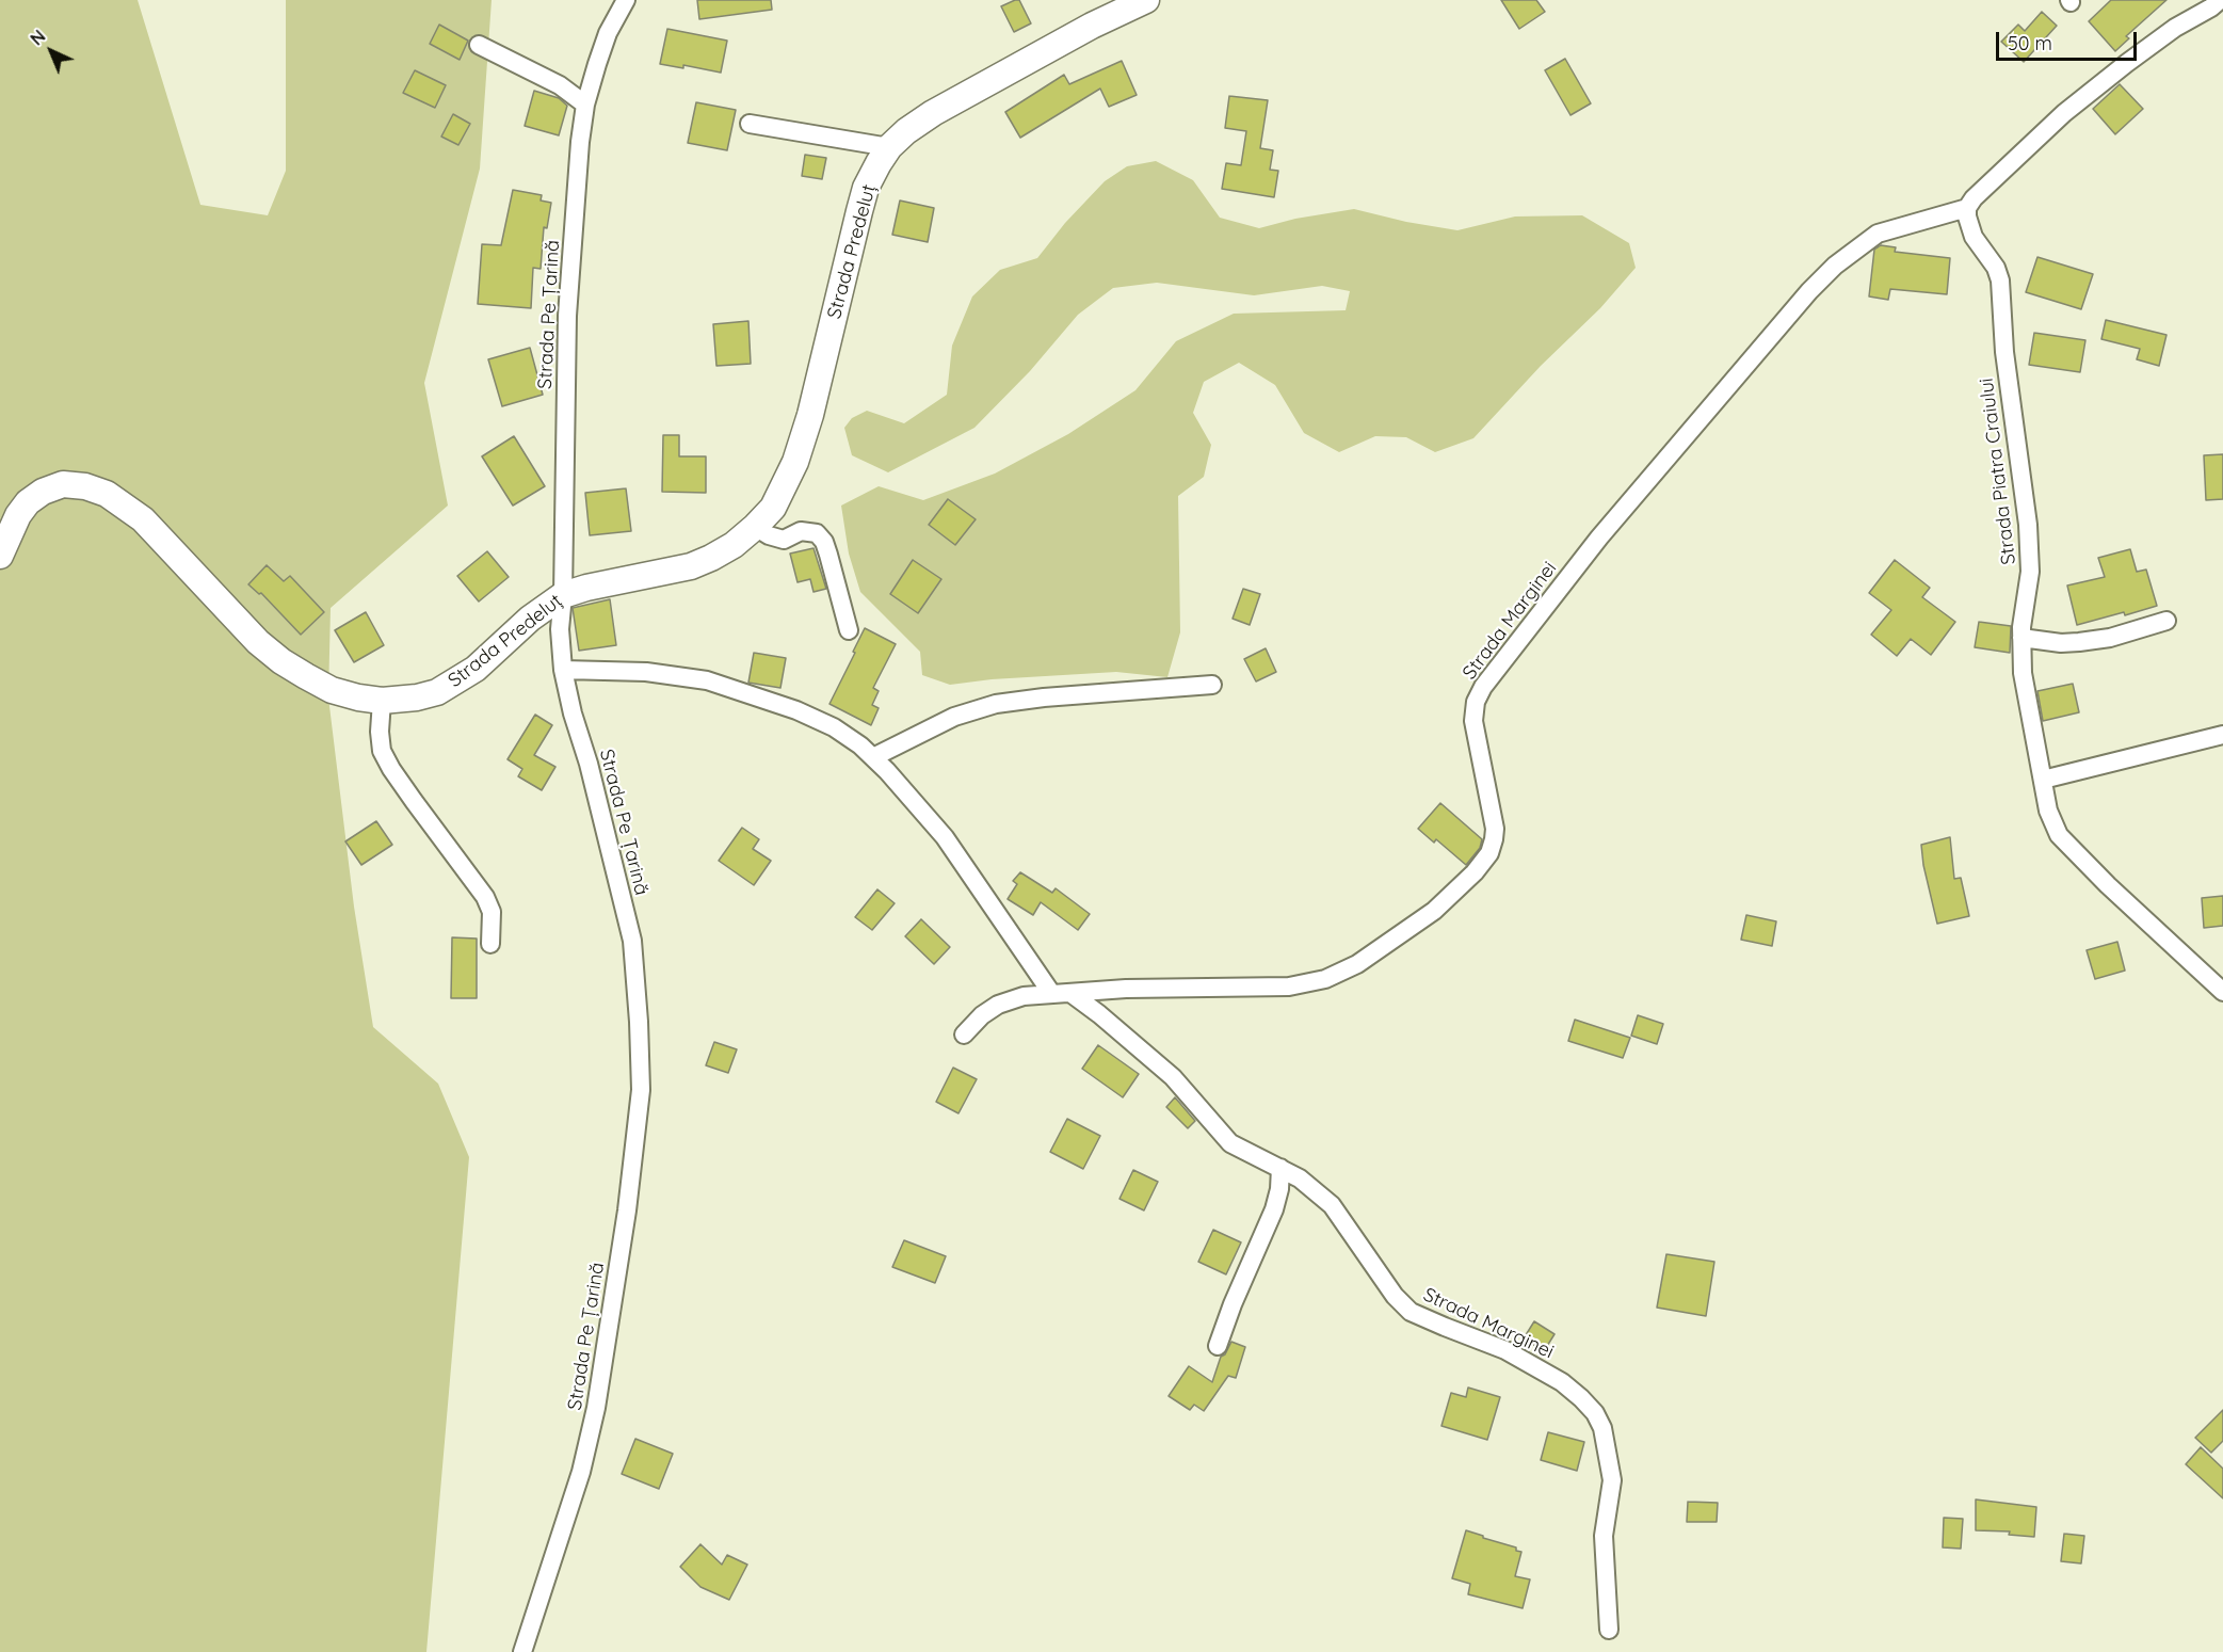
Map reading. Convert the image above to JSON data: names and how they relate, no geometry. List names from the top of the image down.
{
  "streets": {
    "main road": ["Strada Predeluț"],
    "street": ["Strada Pe Țarină", "Strada Piatra Craiului", "Strada Marginei"]
  },
  "crossings": [
    ["Strada Predeluț", "Strada Pe Țarină"],
    ["Strada Piatra Craiului", "Strada Marginei"]
  ],
  "scale_bar": "50 m",
  "north": "top left"
}
